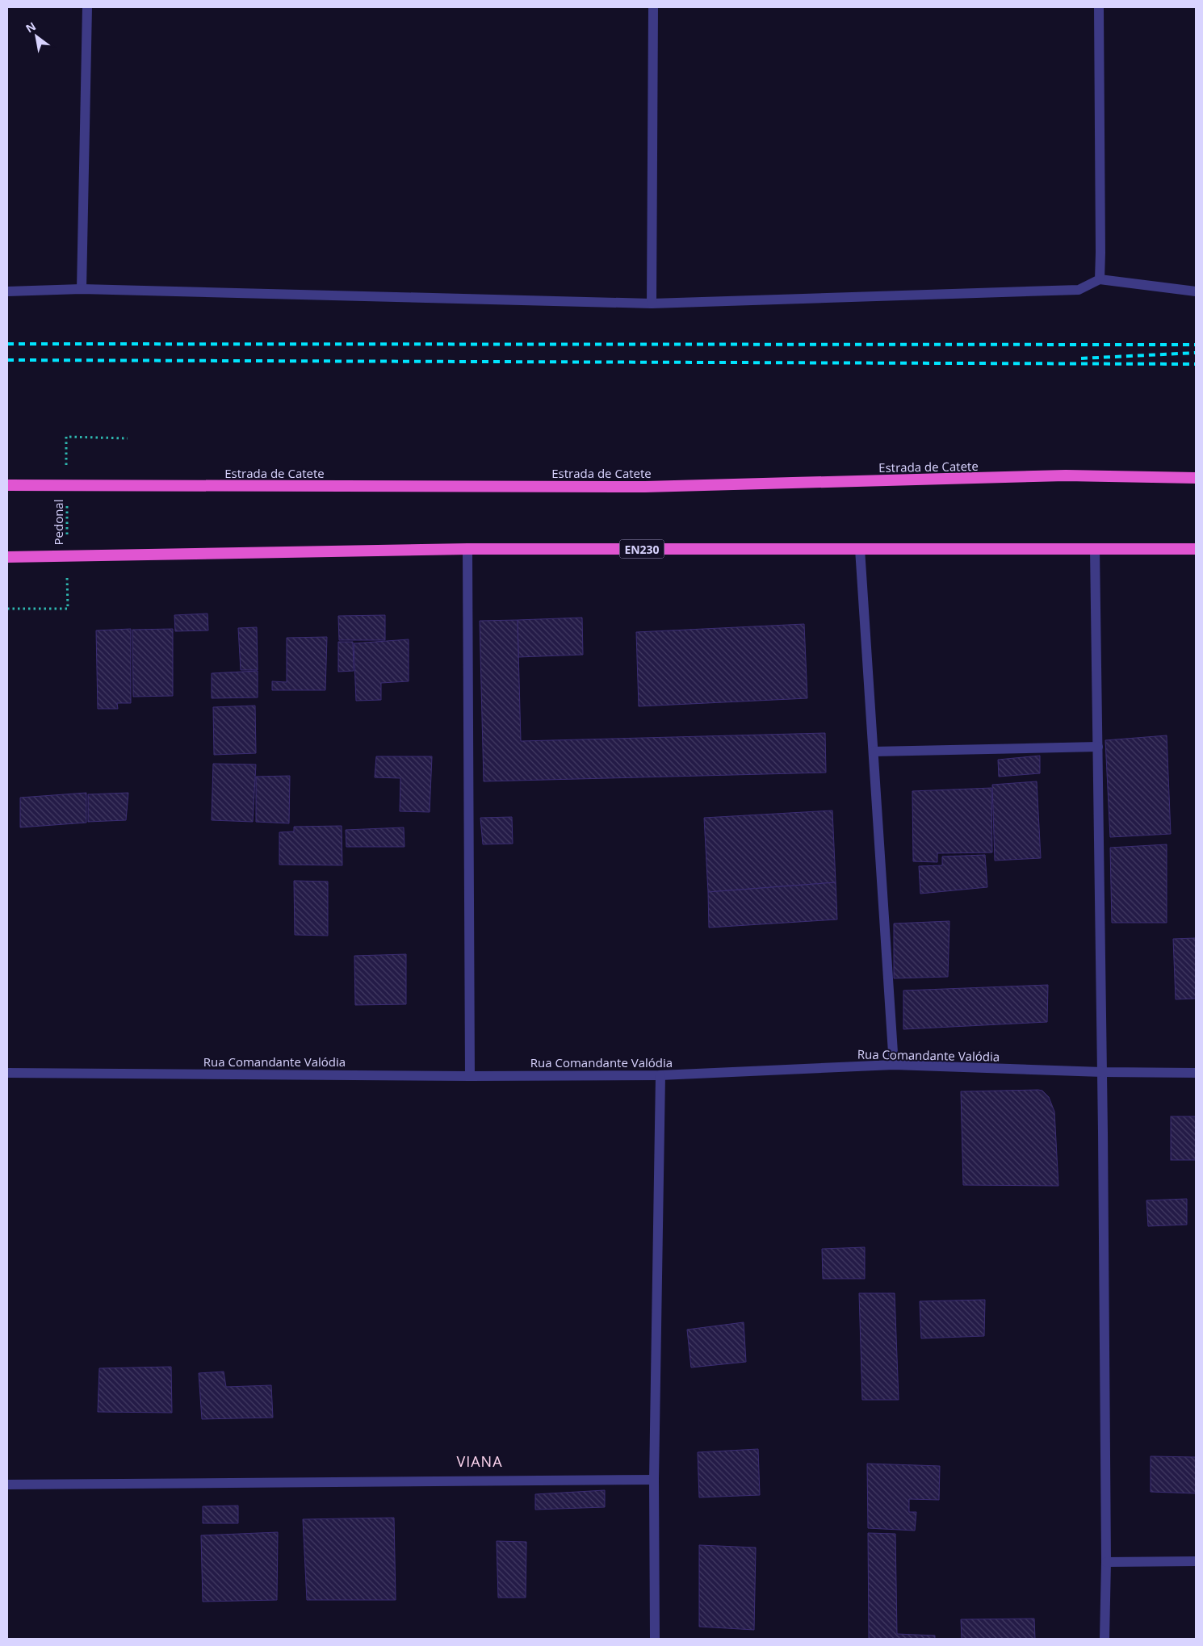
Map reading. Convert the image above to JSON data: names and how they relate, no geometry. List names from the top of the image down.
{
  "streets": {
    "highway": ["Estrada de Catete", "EN230"],
    "street": ["Rua Comandante Valódia"],
    "path": ["Pedonal"]
  },
  "districts": ["VIANA"],
  "north": "top left"
}
